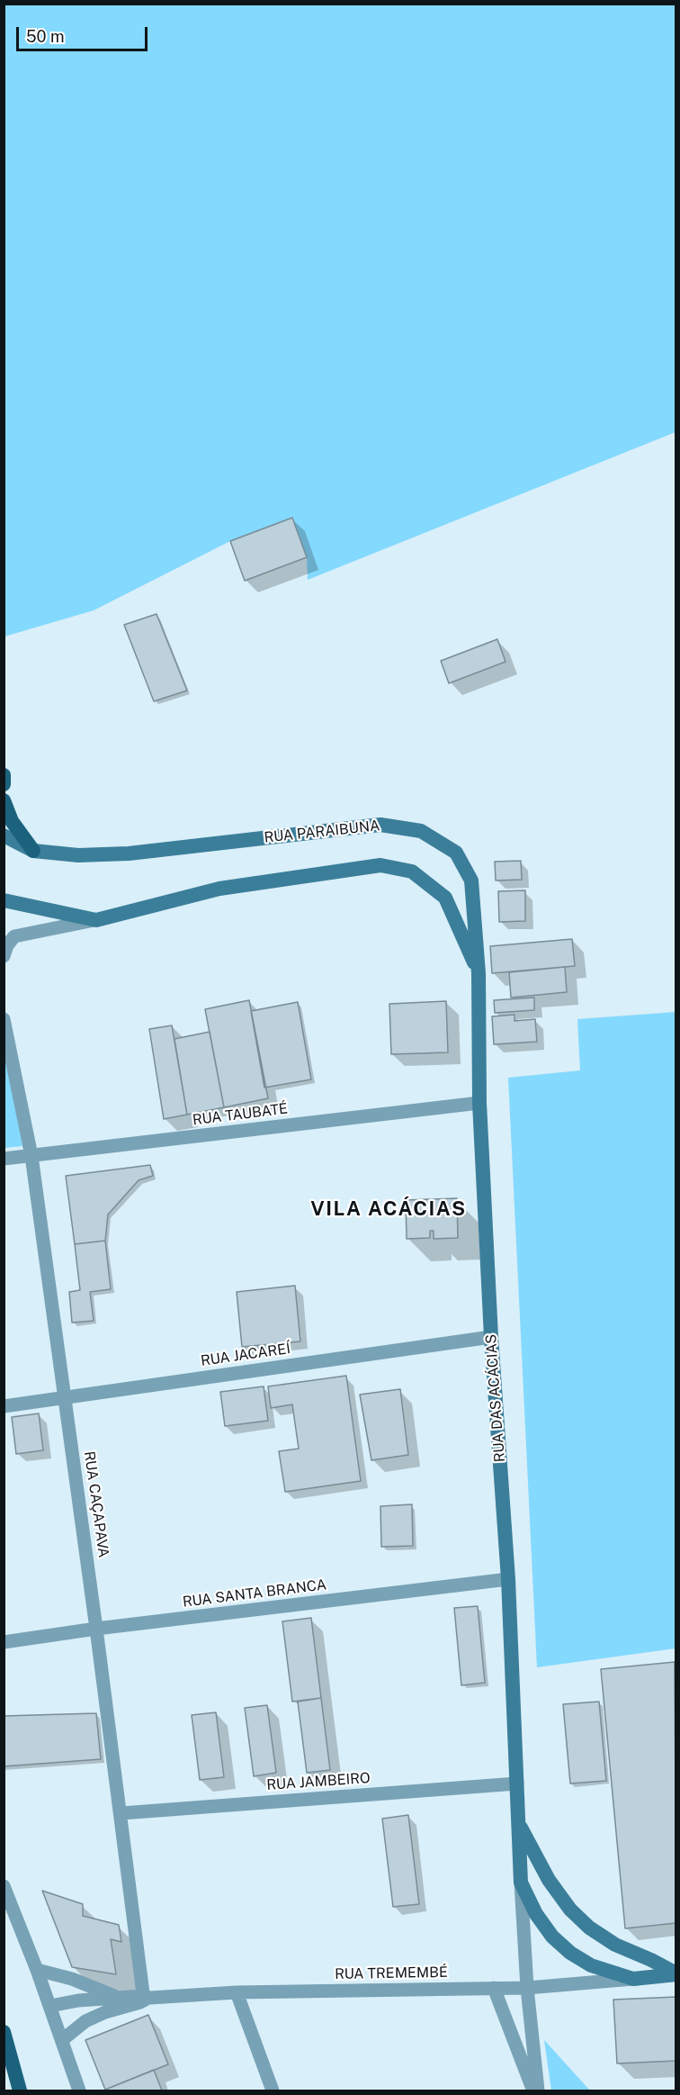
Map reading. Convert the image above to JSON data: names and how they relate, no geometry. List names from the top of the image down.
{
  "streets": {
    "main road": ["RUA PARAIBUNA", "RUA DAS ACÁCIAS"],
    "street": [
      "RUA TAUBATÉ",
      "RUA JACAREÍ",
      "RUA CAÇAPAVA",
      "RUA SANTA BRANCA",
      "RUA JAMBEIRO",
      "RUA TREMEMBÉ"
    ]
  },
  "crossings": [
    ["RUA PARAIBUNA", "RUA DAS ACÁCIAS"],
    ["RUA TAUBATÉ", "RUA DAS ACÁCIAS"],
    ["RUA TAUBATÉ", "RUA CAÇAPAVA"],
    ["RUA JACAREÍ", "RUA DAS ACÁCIAS"],
    ["RUA JACAREÍ", "RUA CAÇAPAVA"],
    ["RUA DAS ACÁCIAS", "RUA SANTA BRANCA"],
    ["RUA DAS ACÁCIAS", "RUA JAMBEIRO"],
    ["RUA DAS ACÁCIAS", "RUA TREMEMBÉ"],
    ["RUA CAÇAPAVA", "RUA SANTA BRANCA"],
    ["RUA CAÇAPAVA", "RUA JAMBEIRO"],
    ["RUA CAÇAPAVA", "RUA TREMEMBÉ"]
  ],
  "districts": ["VILA ACÁCIAS"],
  "scale_bar": "50 m"
}
